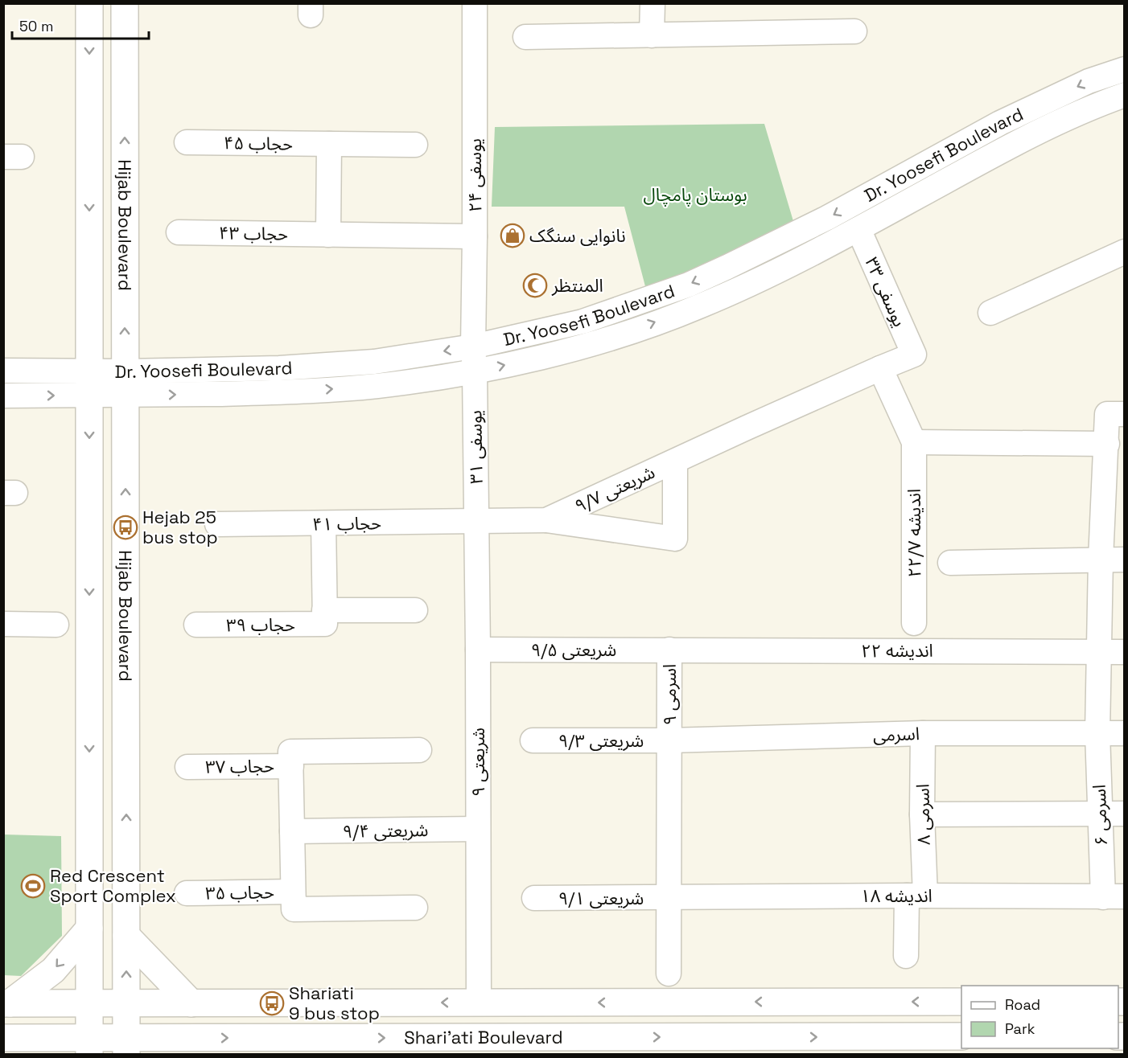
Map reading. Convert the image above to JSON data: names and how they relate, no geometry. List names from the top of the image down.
{
  "streets": {
    "main road": ["Hijab Boulevard", "Shari'ati Boulevard"],
    "street": [
      "حجاب ۴۵",
      "Dr. Yoosefi Boulevard",
      "یوسفی ۲۴",
      "حجاب ۴۳",
      "یوسفی ۳۳",
      "یوسفی ۳۱",
      "شریعتی ۹/۷",
      "حجاب ۴۱",
      "اندیشه ۲۲/۷",
      "حجاب ۳۹",
      "شریعتی ۹/۵",
      "اندیشه ۲۲",
      "اسرمی ۹",
      "اسرمی",
      "شریعتی ۹/۳",
      "شریعتی ۹",
      "حجاب ۳۷",
      "اسرمی ۸",
      "اسرمی ۶",
      "شریعتی ۹/۴",
      "حجاب ۳۵",
      "اندیشه ۱۸",
      "شریعتی ۹/۱"
    ]
  },
  "crossings": [
    ["Dr. Yoosefi Boulevard", "یوسفی ۲۴"],
    ["Dr. Yoosefi Boulevard", "Hijab Boulevard"],
    ["Dr. Yoosefi Boulevard", "یوسفی ۳۳"],
    ["Dr. Yoosefi Boulevard", "یوسفی ۳۱"],
    ["یوسفی ۲۴", "حجاب ۴۳"],
    ["یوسفی ۲۴", "یوسفی ۳۱"],
    ["Hijab Boulevard", "Shari'ati Boulevard"],
    ["یوسفی ۳۳", "شریعتی ۹/۷"],
    ["یوسفی ۳۱", "شریعتی ۹/۷"],
    ["یوسفی ۳۱", "حجاب ۴۱"],
    ["یوسفی ۳۱", "شریعتی ۹"],
    ["شریعتی ۹/۷", "حجاب ۴۱"],
    ["شریعتی ۹/۷", "شریعتی ۹"],
    ["حجاب ۴۱", "شریعتی ۹"],
    ["شریعتی ۹/۵", "اندیشه ۲۲"],
    ["شریعتی ۹/۵", "اسرمی ۹"],
    ["شریعتی ۹/۵", "شریعتی ۹"],
    ["اندیشه ۲۲", "اسرمی ۹"],
    ["اندیشه ۲۲", "اسرمی ۶"],
    ["اسرمی ۹", "اسرمی"],
    ["اسرمی ۹", "شریعتی ۹/۳"],
    ["اسرمی ۹", "اندیشه ۱۸"],
    ["اسرمی ۹", "شریعتی ۹/۱"],
    ["اسرمی", "شریعتی ۹/۳"],
    ["اسرمی", "اسرمی ۸"],
    ["اسرمی", "اسرمی ۶"],
    ["شریعتی ۹", "شریعتی ۹/۴"],
    ["شریعتی ۹", "Shari'ati Boulevard"],
    ["اسرمی ۸", "اندیشه ۱۸"],
    ["اسرمی ۶", "اندیشه ۱۸"],
    ["اندیشه ۱۸", "شریعتی ۹/۱"]
  ],
  "parks": ["بوستان پامچال"],
  "places": {
    "shop": ["نانوایی سنگک"],
    "mosque": ["المنتظر"],
    "bus stop": ["Hejab 25 bus stop", "Shariati 9 bus stop"],
    "sports": ["Red Crescent Sport Complex"]
  },
  "legend": ["Road", "Park"],
  "scale_bar": "50 m"
}
